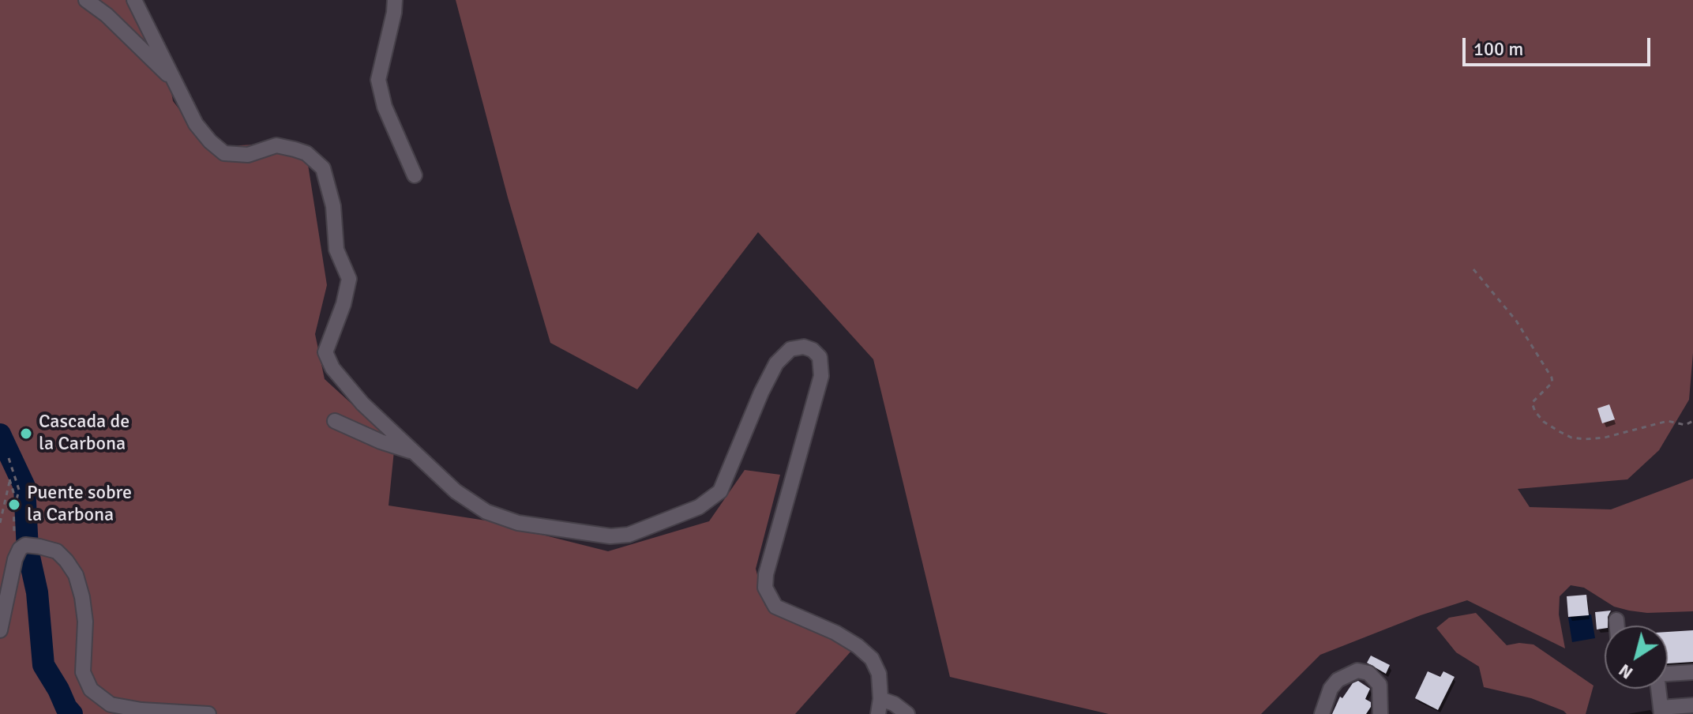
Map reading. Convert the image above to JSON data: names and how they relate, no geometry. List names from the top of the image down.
{
  "places": ["Cascada de la Carbona", "Puente sobre la Carbona"],
  "scale_bar": "100 m",
  "north": "bottom left"
}
